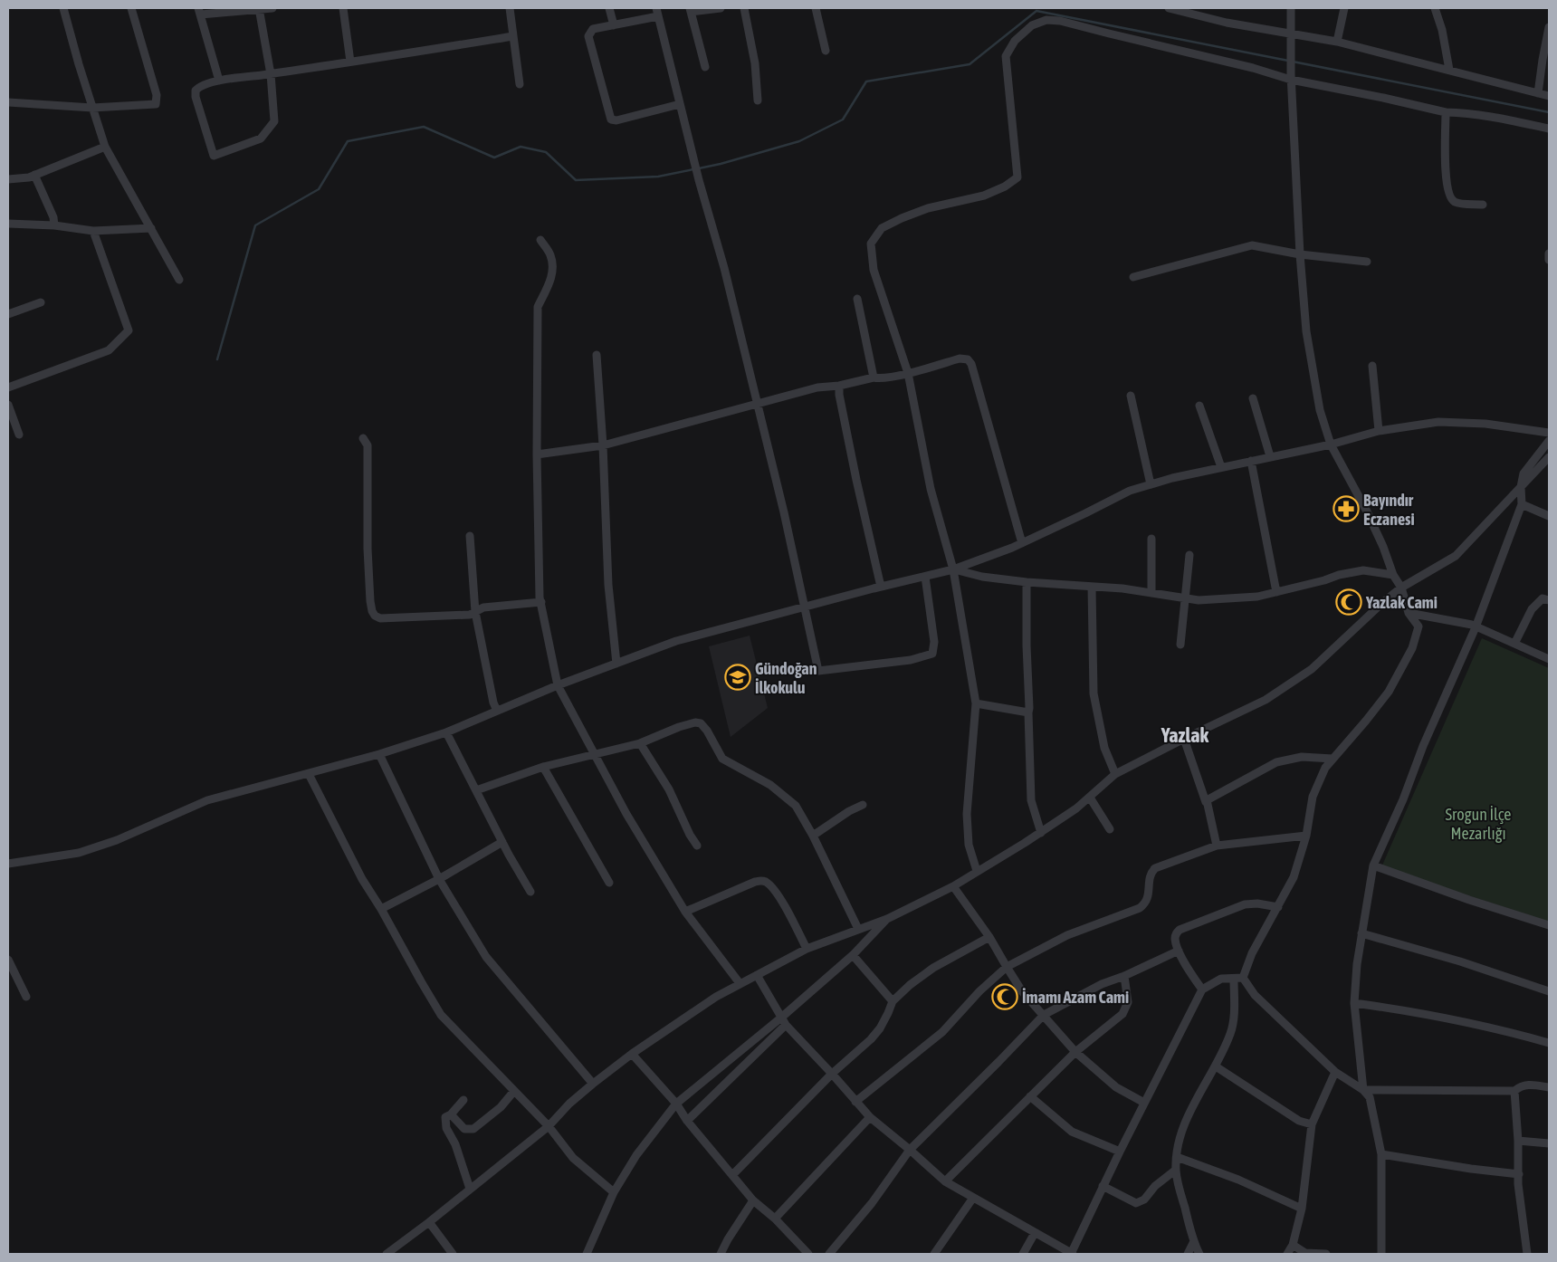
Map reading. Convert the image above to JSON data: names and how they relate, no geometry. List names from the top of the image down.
{
  "districts": ["Yazlak"],
  "parks": ["Srogun İlçe Mezarlığı"],
  "places": {
    "pharmacy": ["Bayındır Eczanesi"],
    "mosque": ["Yazlak Cami", "İmamı Azam Cami"],
    "school or university": ["Gündoğan İlkokulu"]
  }
}
